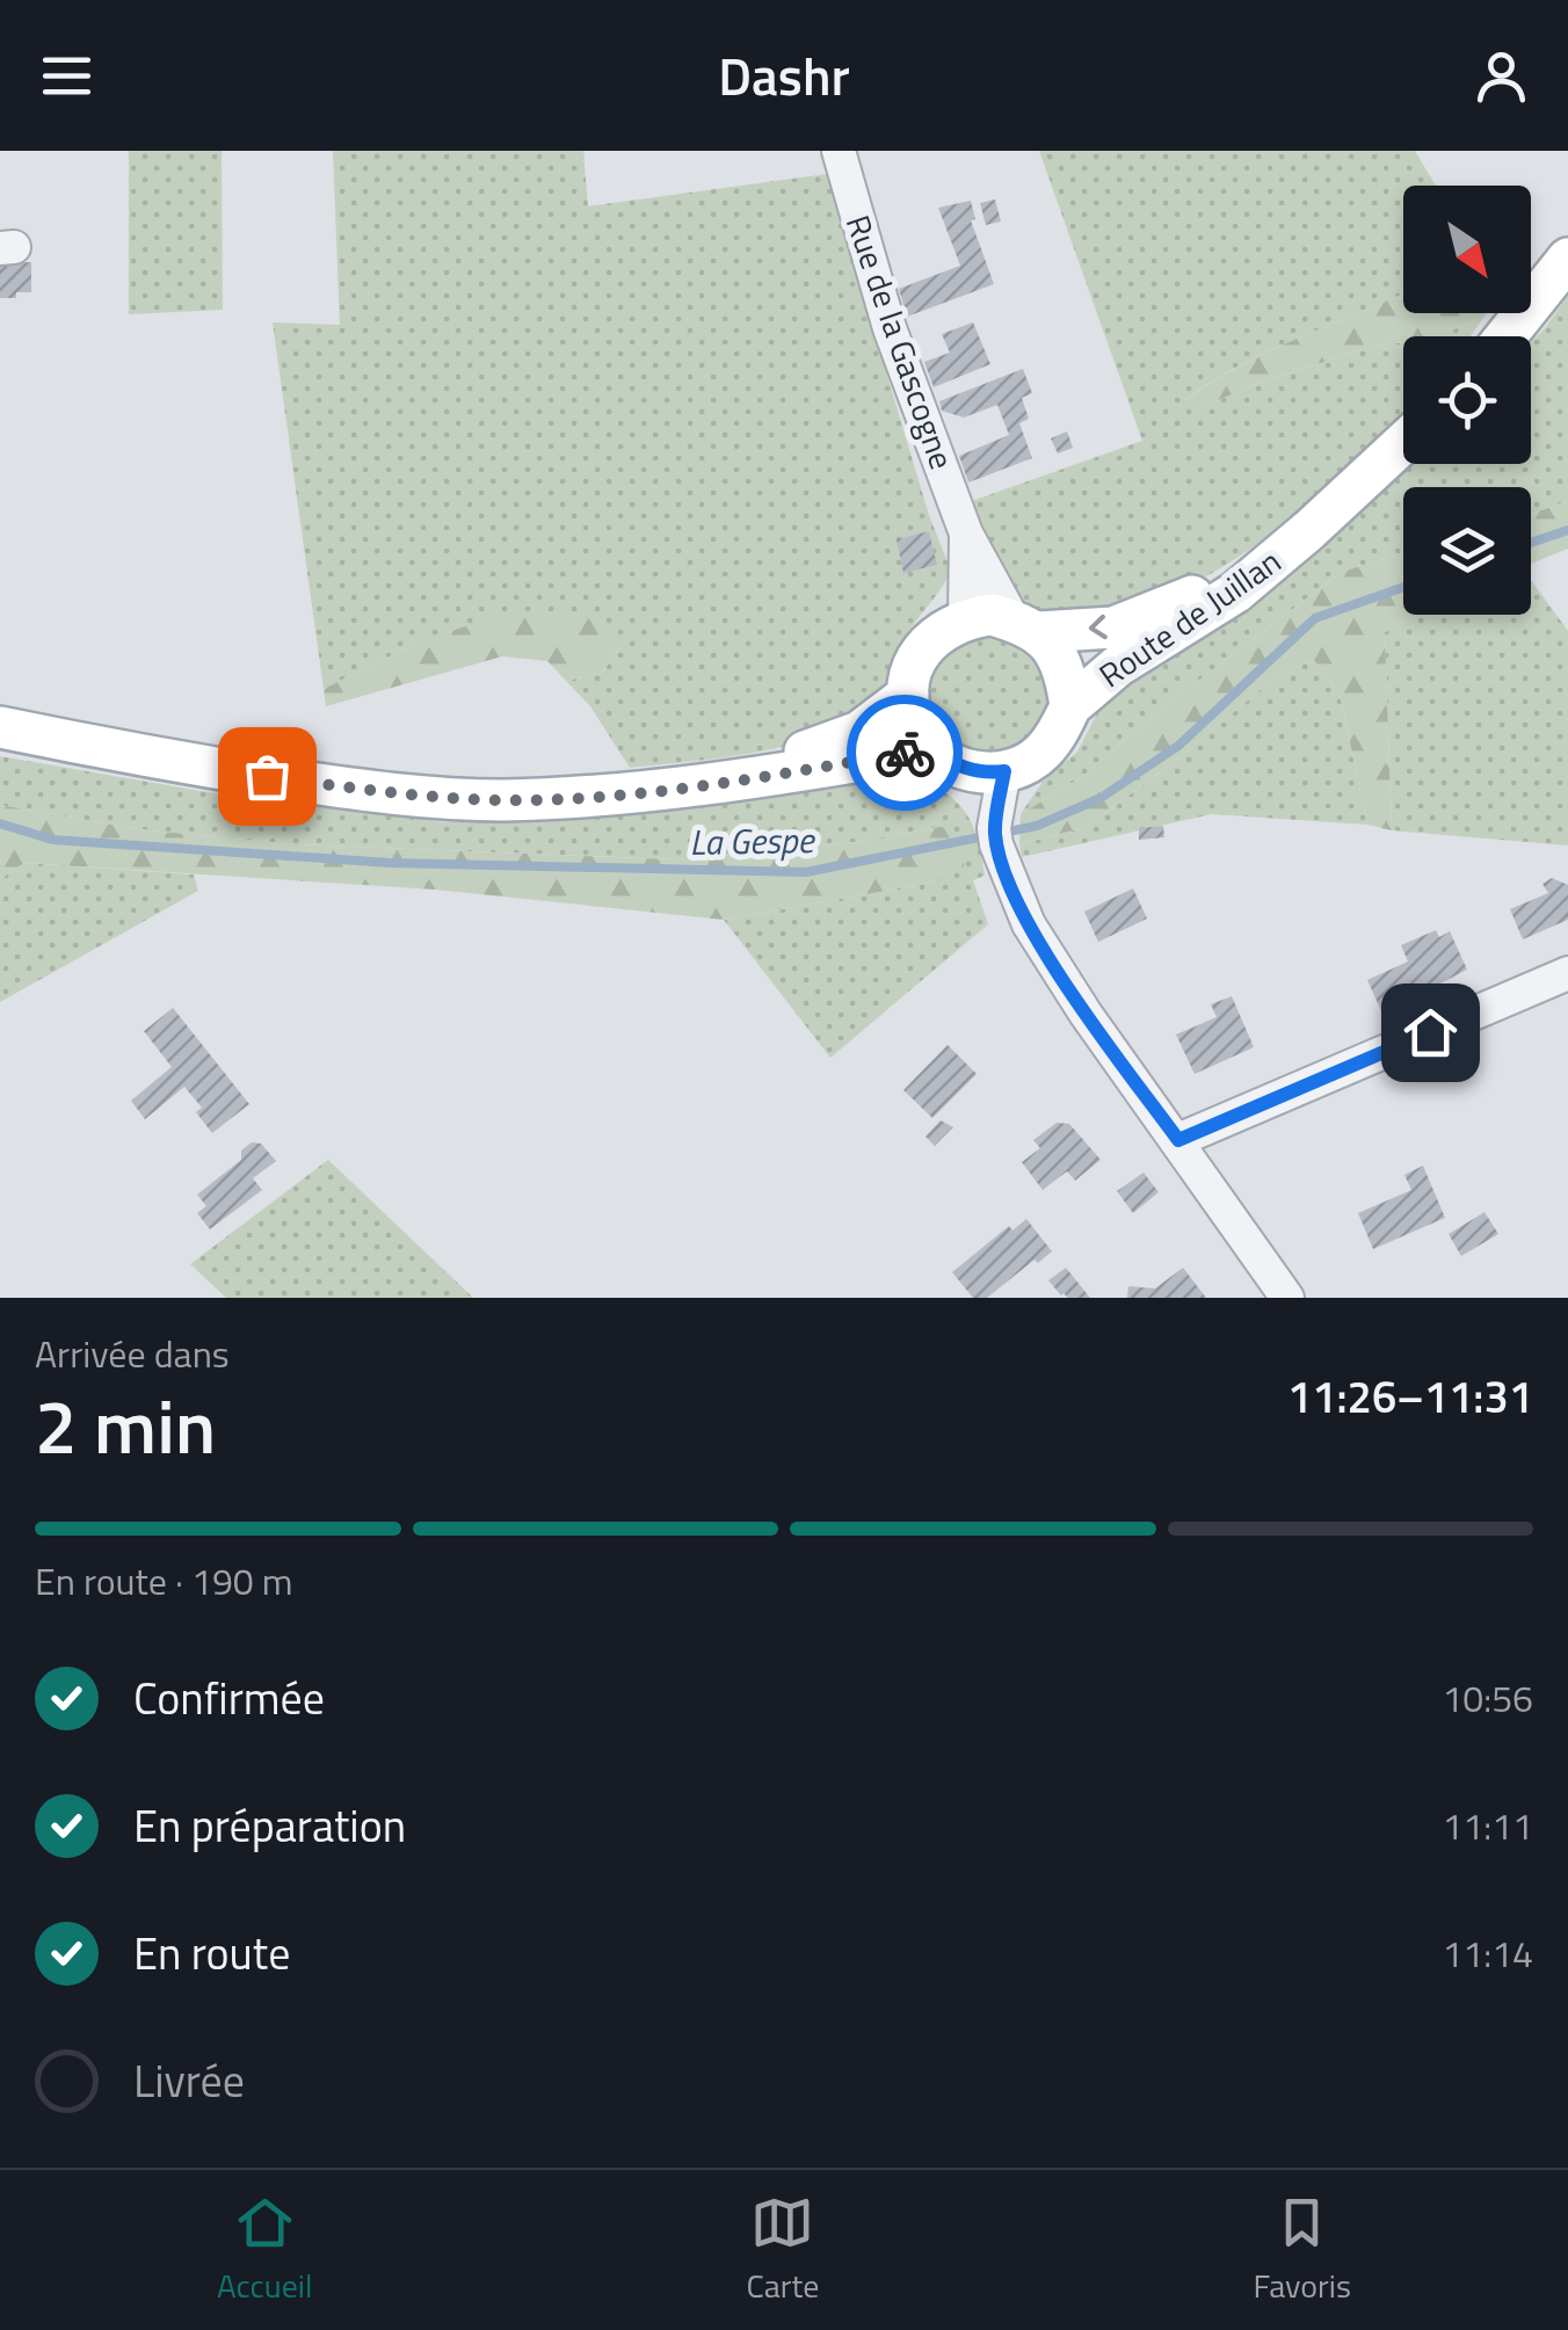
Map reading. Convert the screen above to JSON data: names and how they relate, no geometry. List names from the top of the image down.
{
  "streets": {
    "main road": ["Route de Juillan"],
    "street": ["Rue de la Gascogne"]
  },
  "crossings": [
    ["Rue de la Gascogne", "Route de Juillan"]
  ],
  "water": ["La Gespe"],
  "north": "bottom right",
  "page": {
    "header": "Dashr",
    "heading": ["2 min", "Arrivée dans", "11:26–11:31"],
    "bar": "En route · 190 m",
    "list": [
      ["Confirmée", "10:56"],
      ["En préparation", "11:11"],
      ["En route", "11:14"],
      "Livrée"
    ],
    "tabs": ["Accueil", "Carte", "Favoris"]
  }
}
